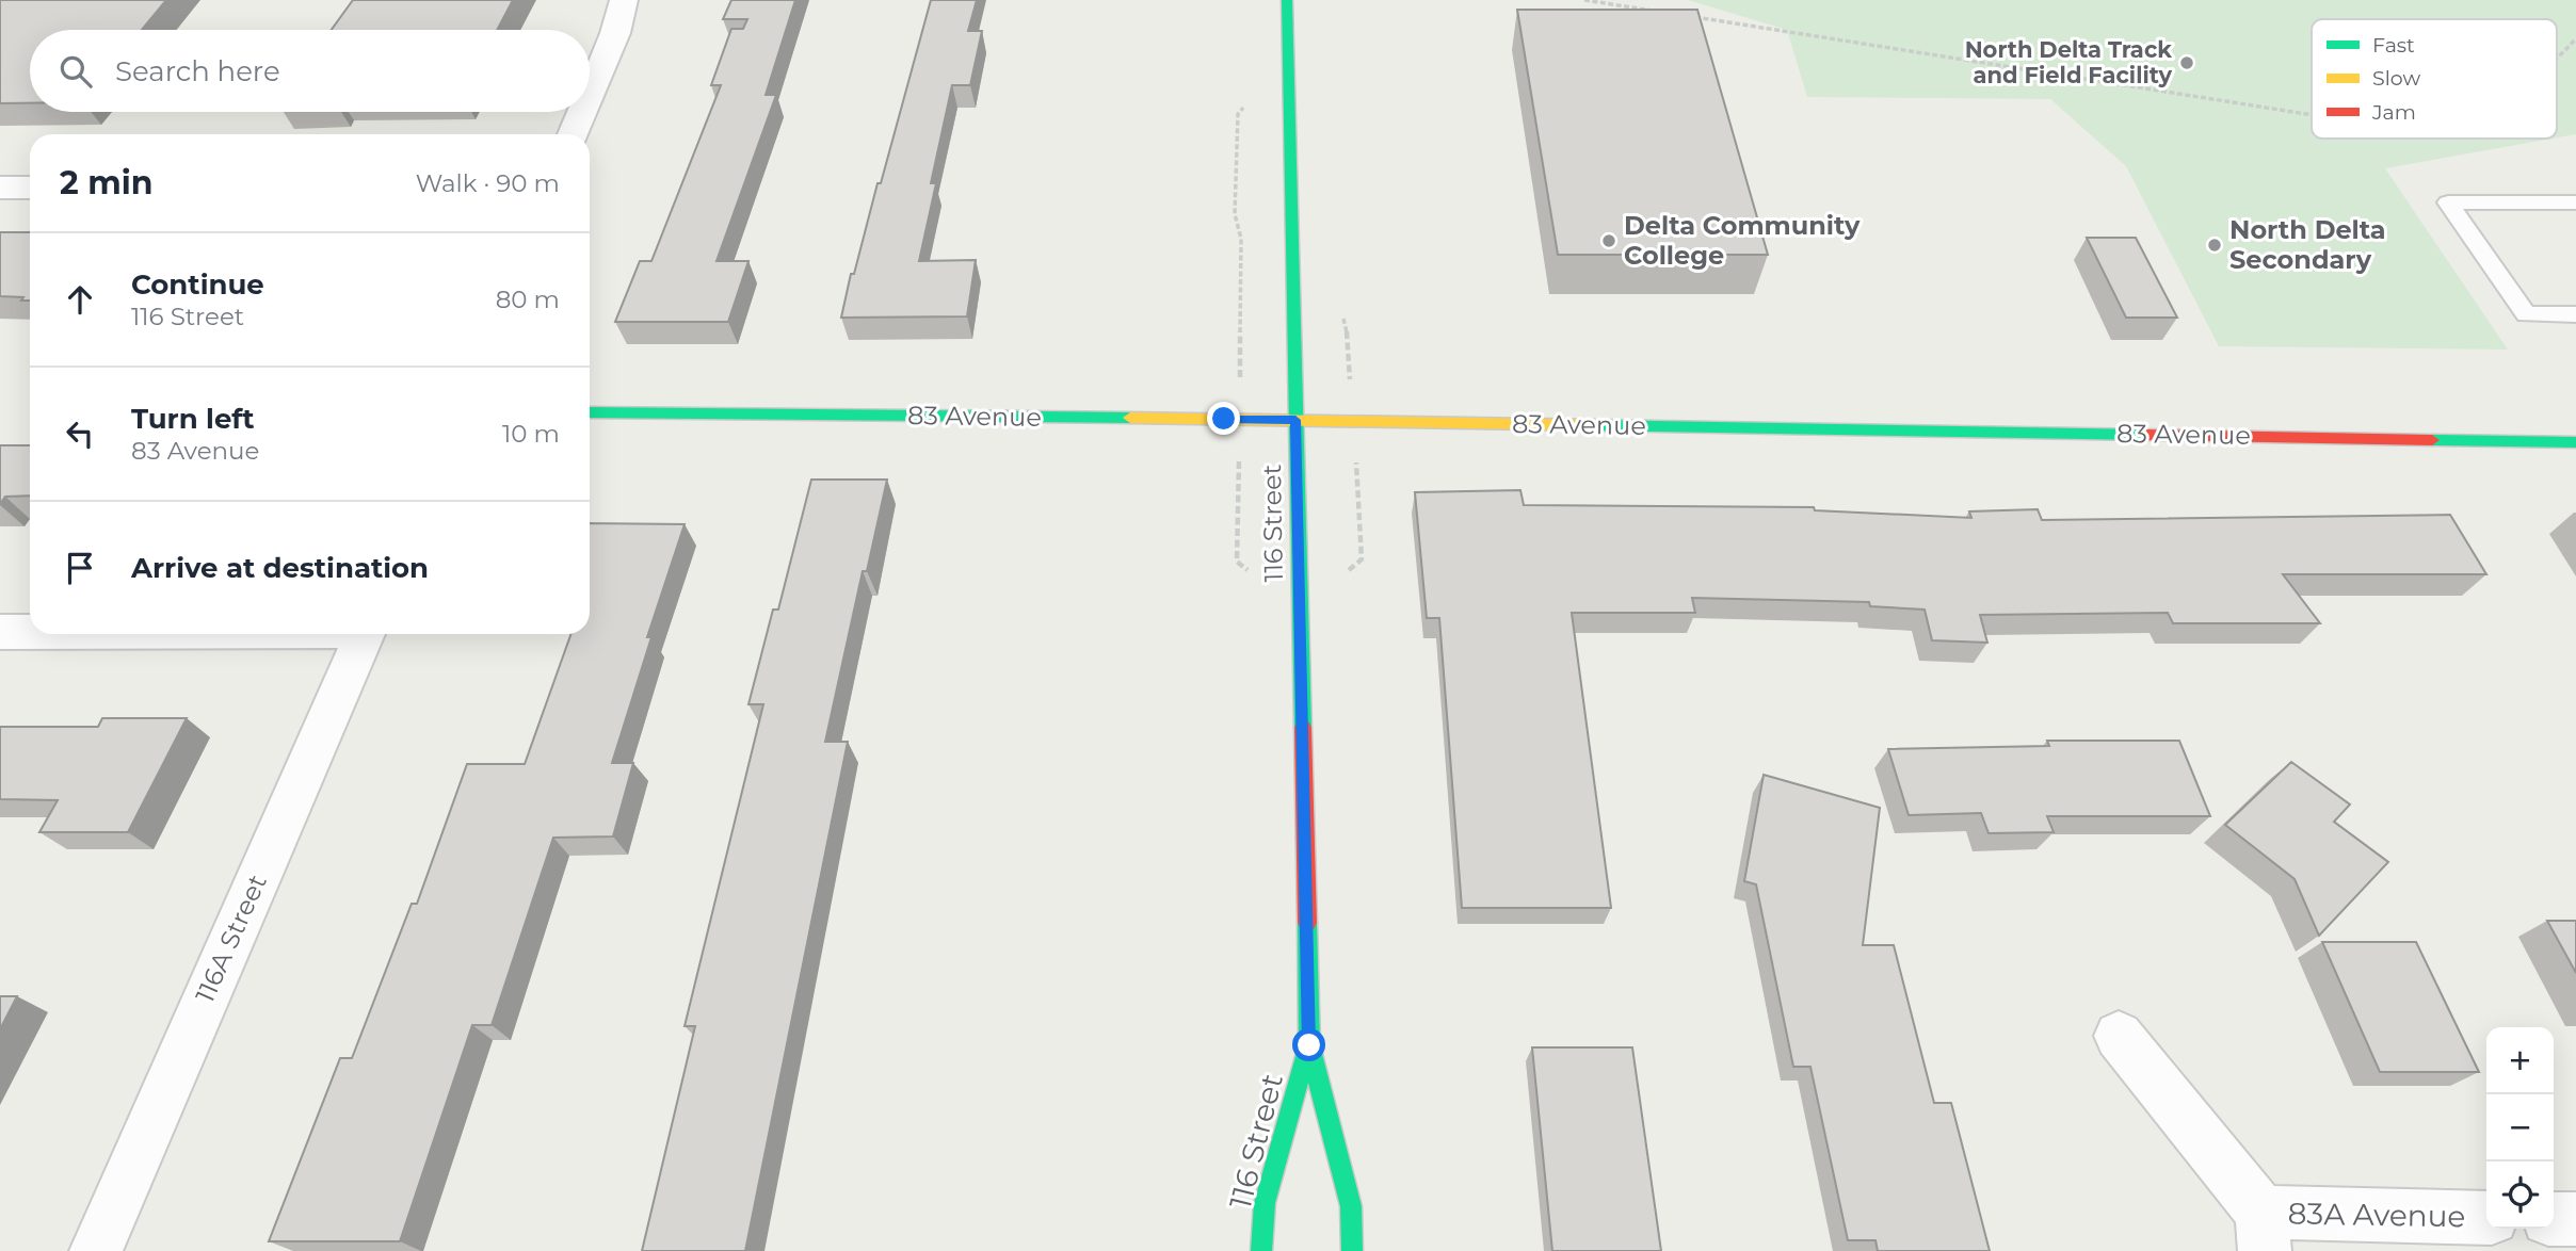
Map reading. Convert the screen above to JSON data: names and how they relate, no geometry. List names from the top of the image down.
{
  "streets": {
    "street": [
      "83 Avenue",
      "116 Street",
      "116A Street",
      "83A Avenue"
    ]
  },
  "crossings": [
    ["83 Avenue", "116 Street"]
  ],
  "places": ["North Delta Track and Field Facility", "Delta Community College", "North Delta Secondary"],
  "legend": ["Fast", "Slow", "Jam"],
  "page": {
    "search": "Search here",
    "heading": ["2 min", "Walk · 90 m"],
    "list": [
      ["Continue", "116 Street", "80 m"],
      ["Turn left", "83 Avenue", "10 m"],
      "Arrive at destination"
    ],
    "map_buttons": ["+", "−"]
  }
}
